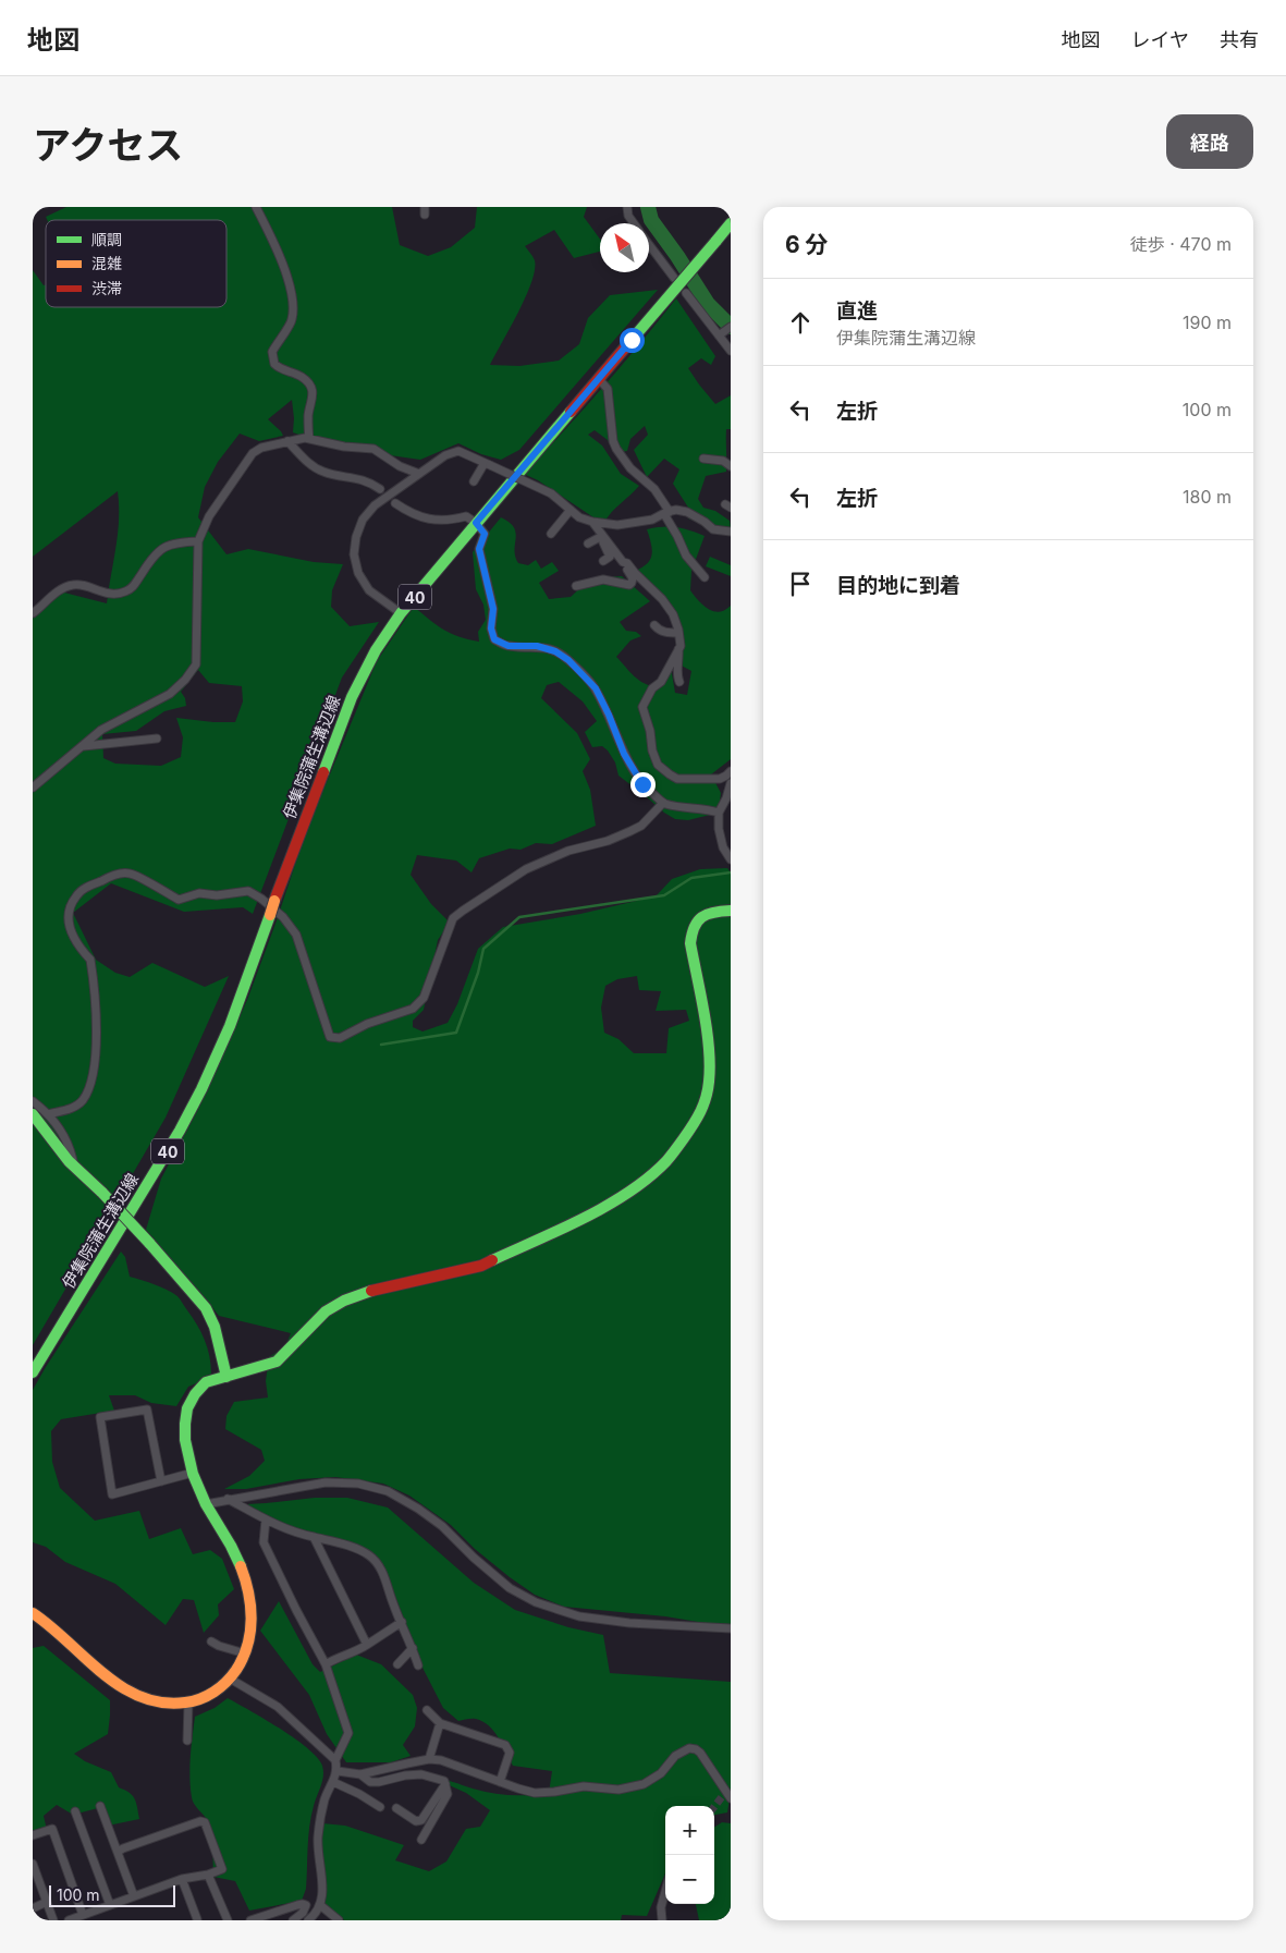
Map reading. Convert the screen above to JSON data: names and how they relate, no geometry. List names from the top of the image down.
{
  "streets": {
    "street": ["40", "伊集院蒲生溝辺線"]
  },
  "legend": ["順調", "混雑", "渋滞"],
  "scale_bar": "100 m",
  "north": "top left",
  "page": {
    "header": "地図",
    "nav": ["地図", "レイヤ", "共有"],
    "title": "アクセス",
    "buttons": "経路",
    "heading": ["6 分", "徒歩 · 470 m"],
    "list": [
      ["直進", "伊集院蒲生溝辺線", "190 m"],
      ["左折", "100 m"],
      ["左折", "180 m"],
      "目的地に到着"
    ],
    "map_buttons": ["+", "−"],
    "scale": "100 m"
  }
}
